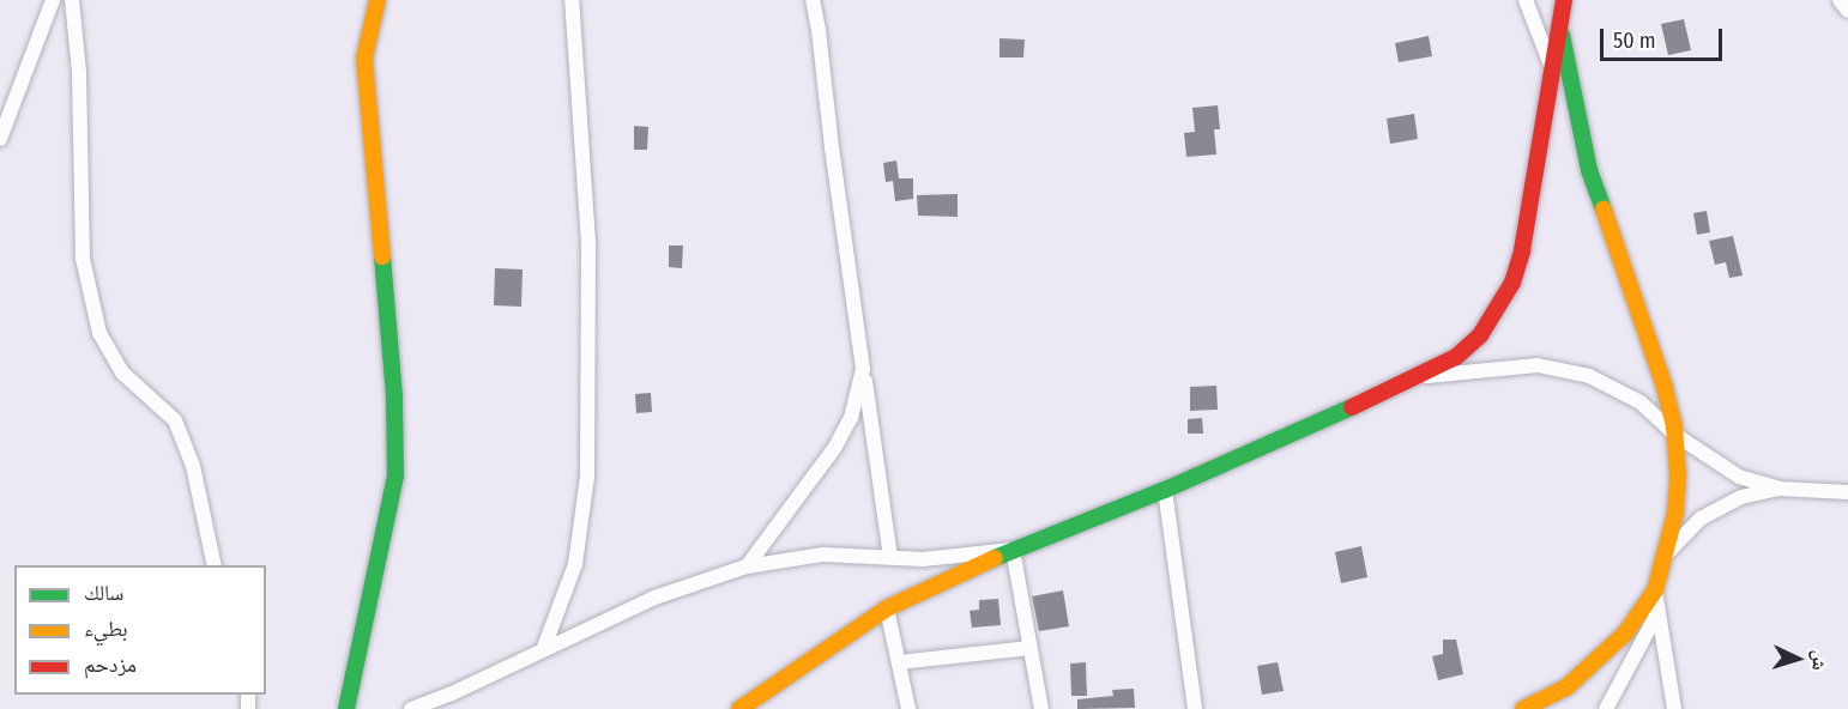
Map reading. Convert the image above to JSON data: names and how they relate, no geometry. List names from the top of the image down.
{
  "legend": ["سالك", "بطيء", "مزدحم"],
  "scale_bar": "50 m",
  "north": "right"
}
